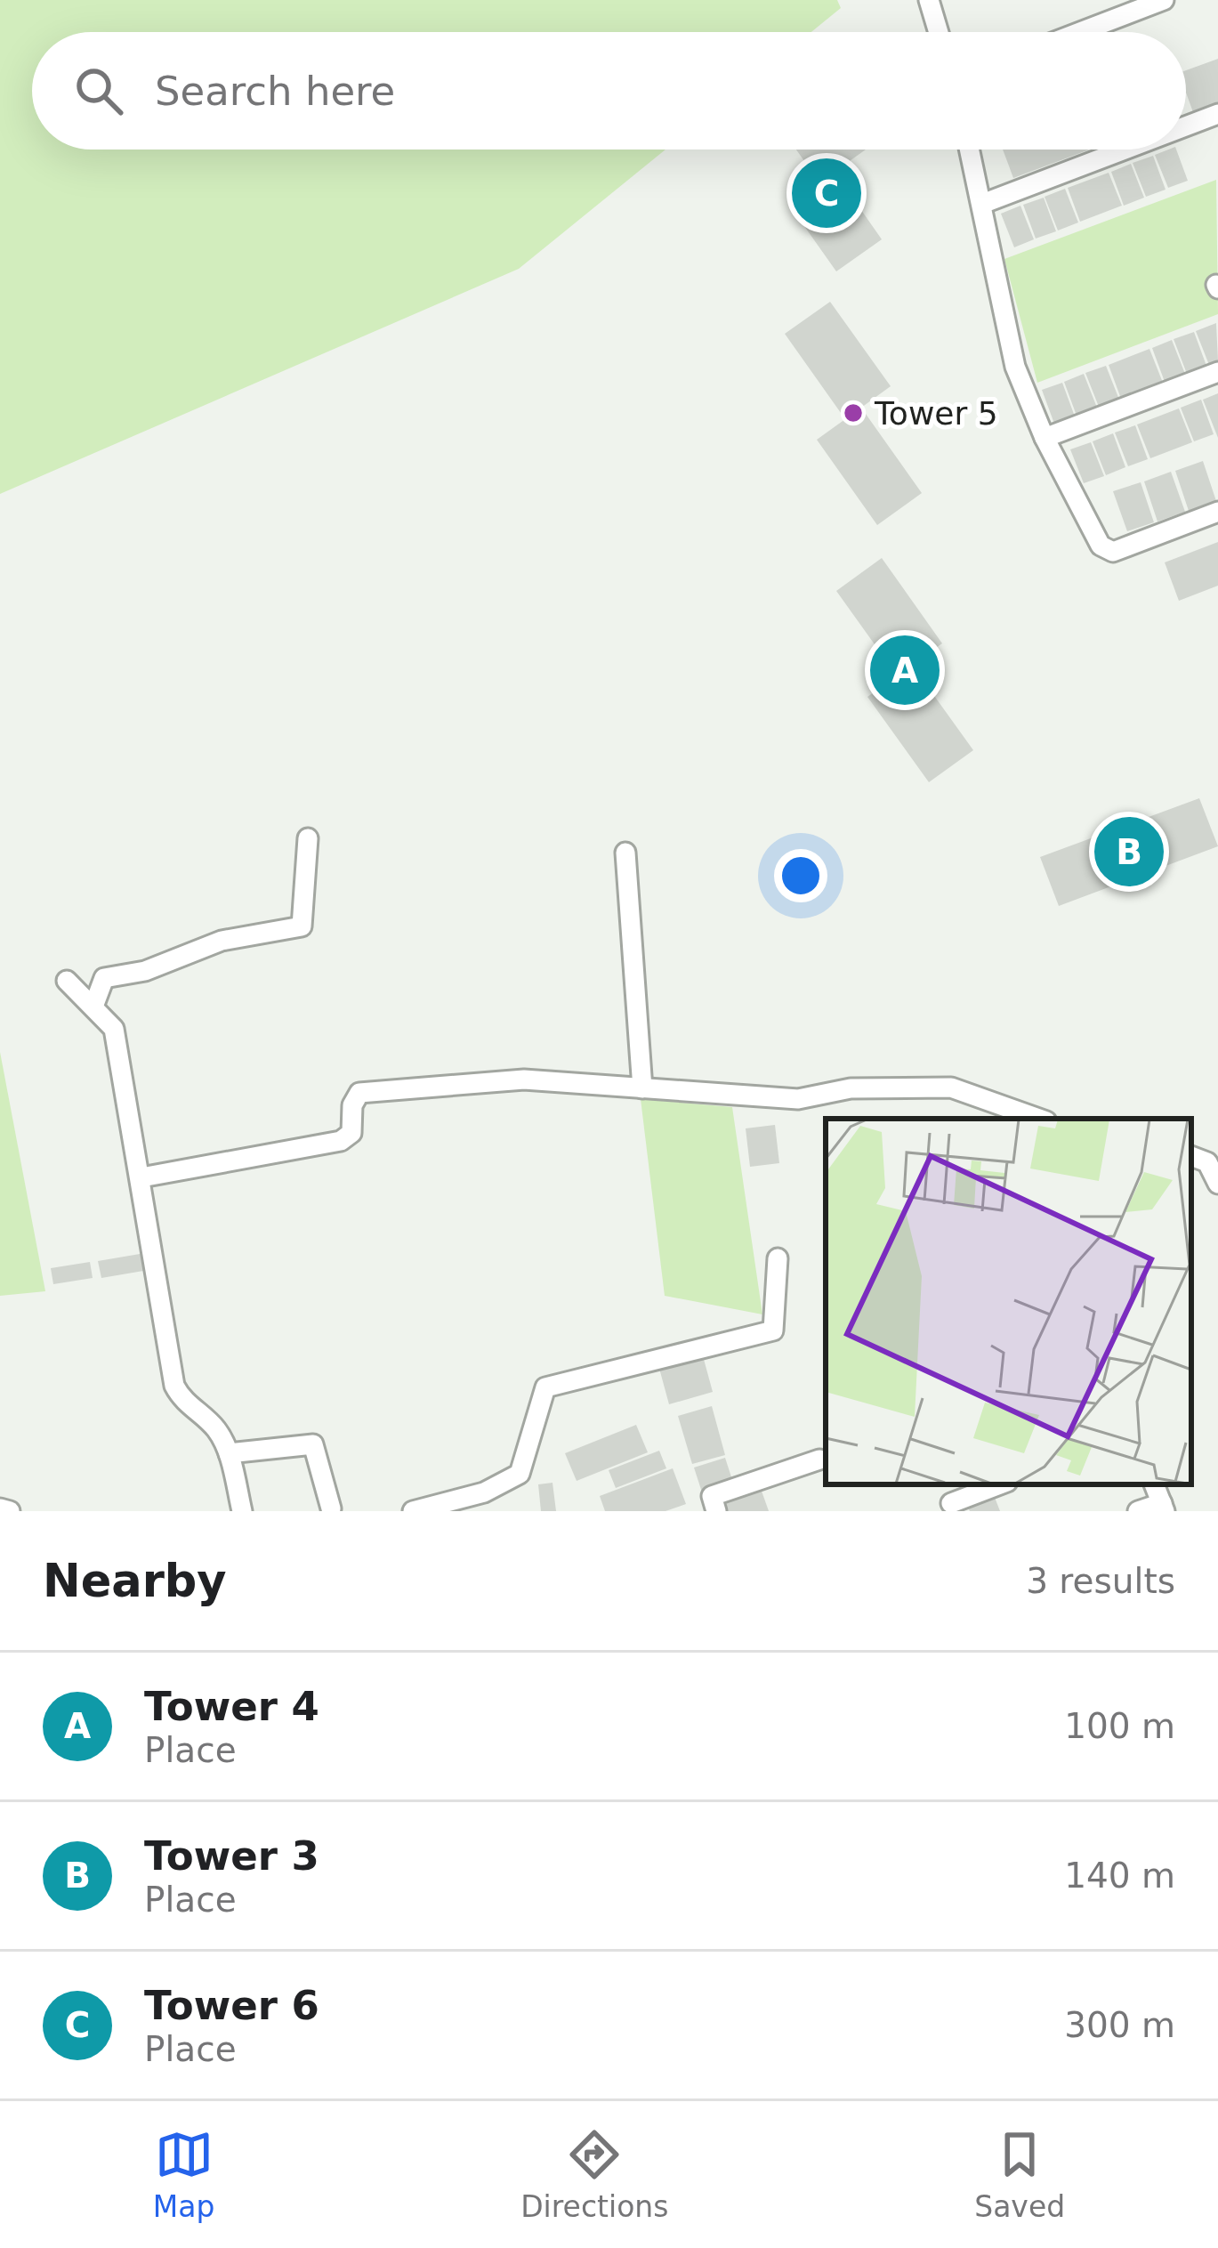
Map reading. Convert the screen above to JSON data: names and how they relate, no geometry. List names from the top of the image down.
{
  "places": ["Tower 5"],
  "page": {
    "search": "Search here",
    "pins": ["C", "A", "B"],
    "heading": ["Nearby", "3 results"],
    "list": [
      {
        "mark": "A",
        "name": "Tower 4",
        "note": "Place",
        "value": "100 m"
      },
      {
        "mark": "B",
        "name": "Tower 3",
        "note": "Place",
        "value": "140 m"
      },
      {
        "mark": "C",
        "name": "Tower 6",
        "note": "Place",
        "value": "300 m"
      }
    ],
    "nav": ["Map", "Directions", "Saved"]
  }
}
